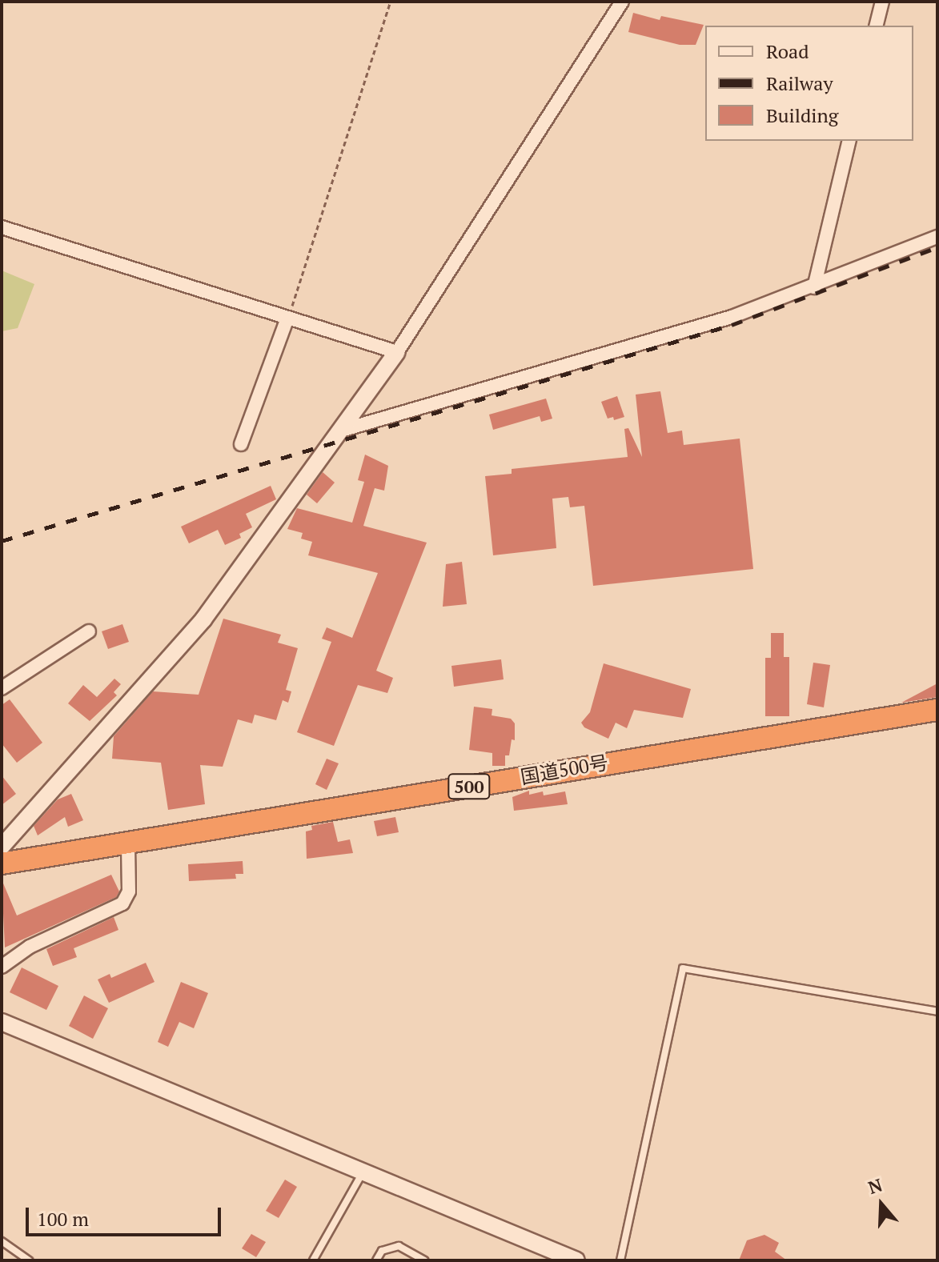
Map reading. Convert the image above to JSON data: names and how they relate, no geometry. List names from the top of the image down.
{
  "streets": {
    "highway": ["国道500号", "500"]
  },
  "legend": ["Road", "Railway", "Building"],
  "scale_bar": "100 m",
  "north": "top"
}
